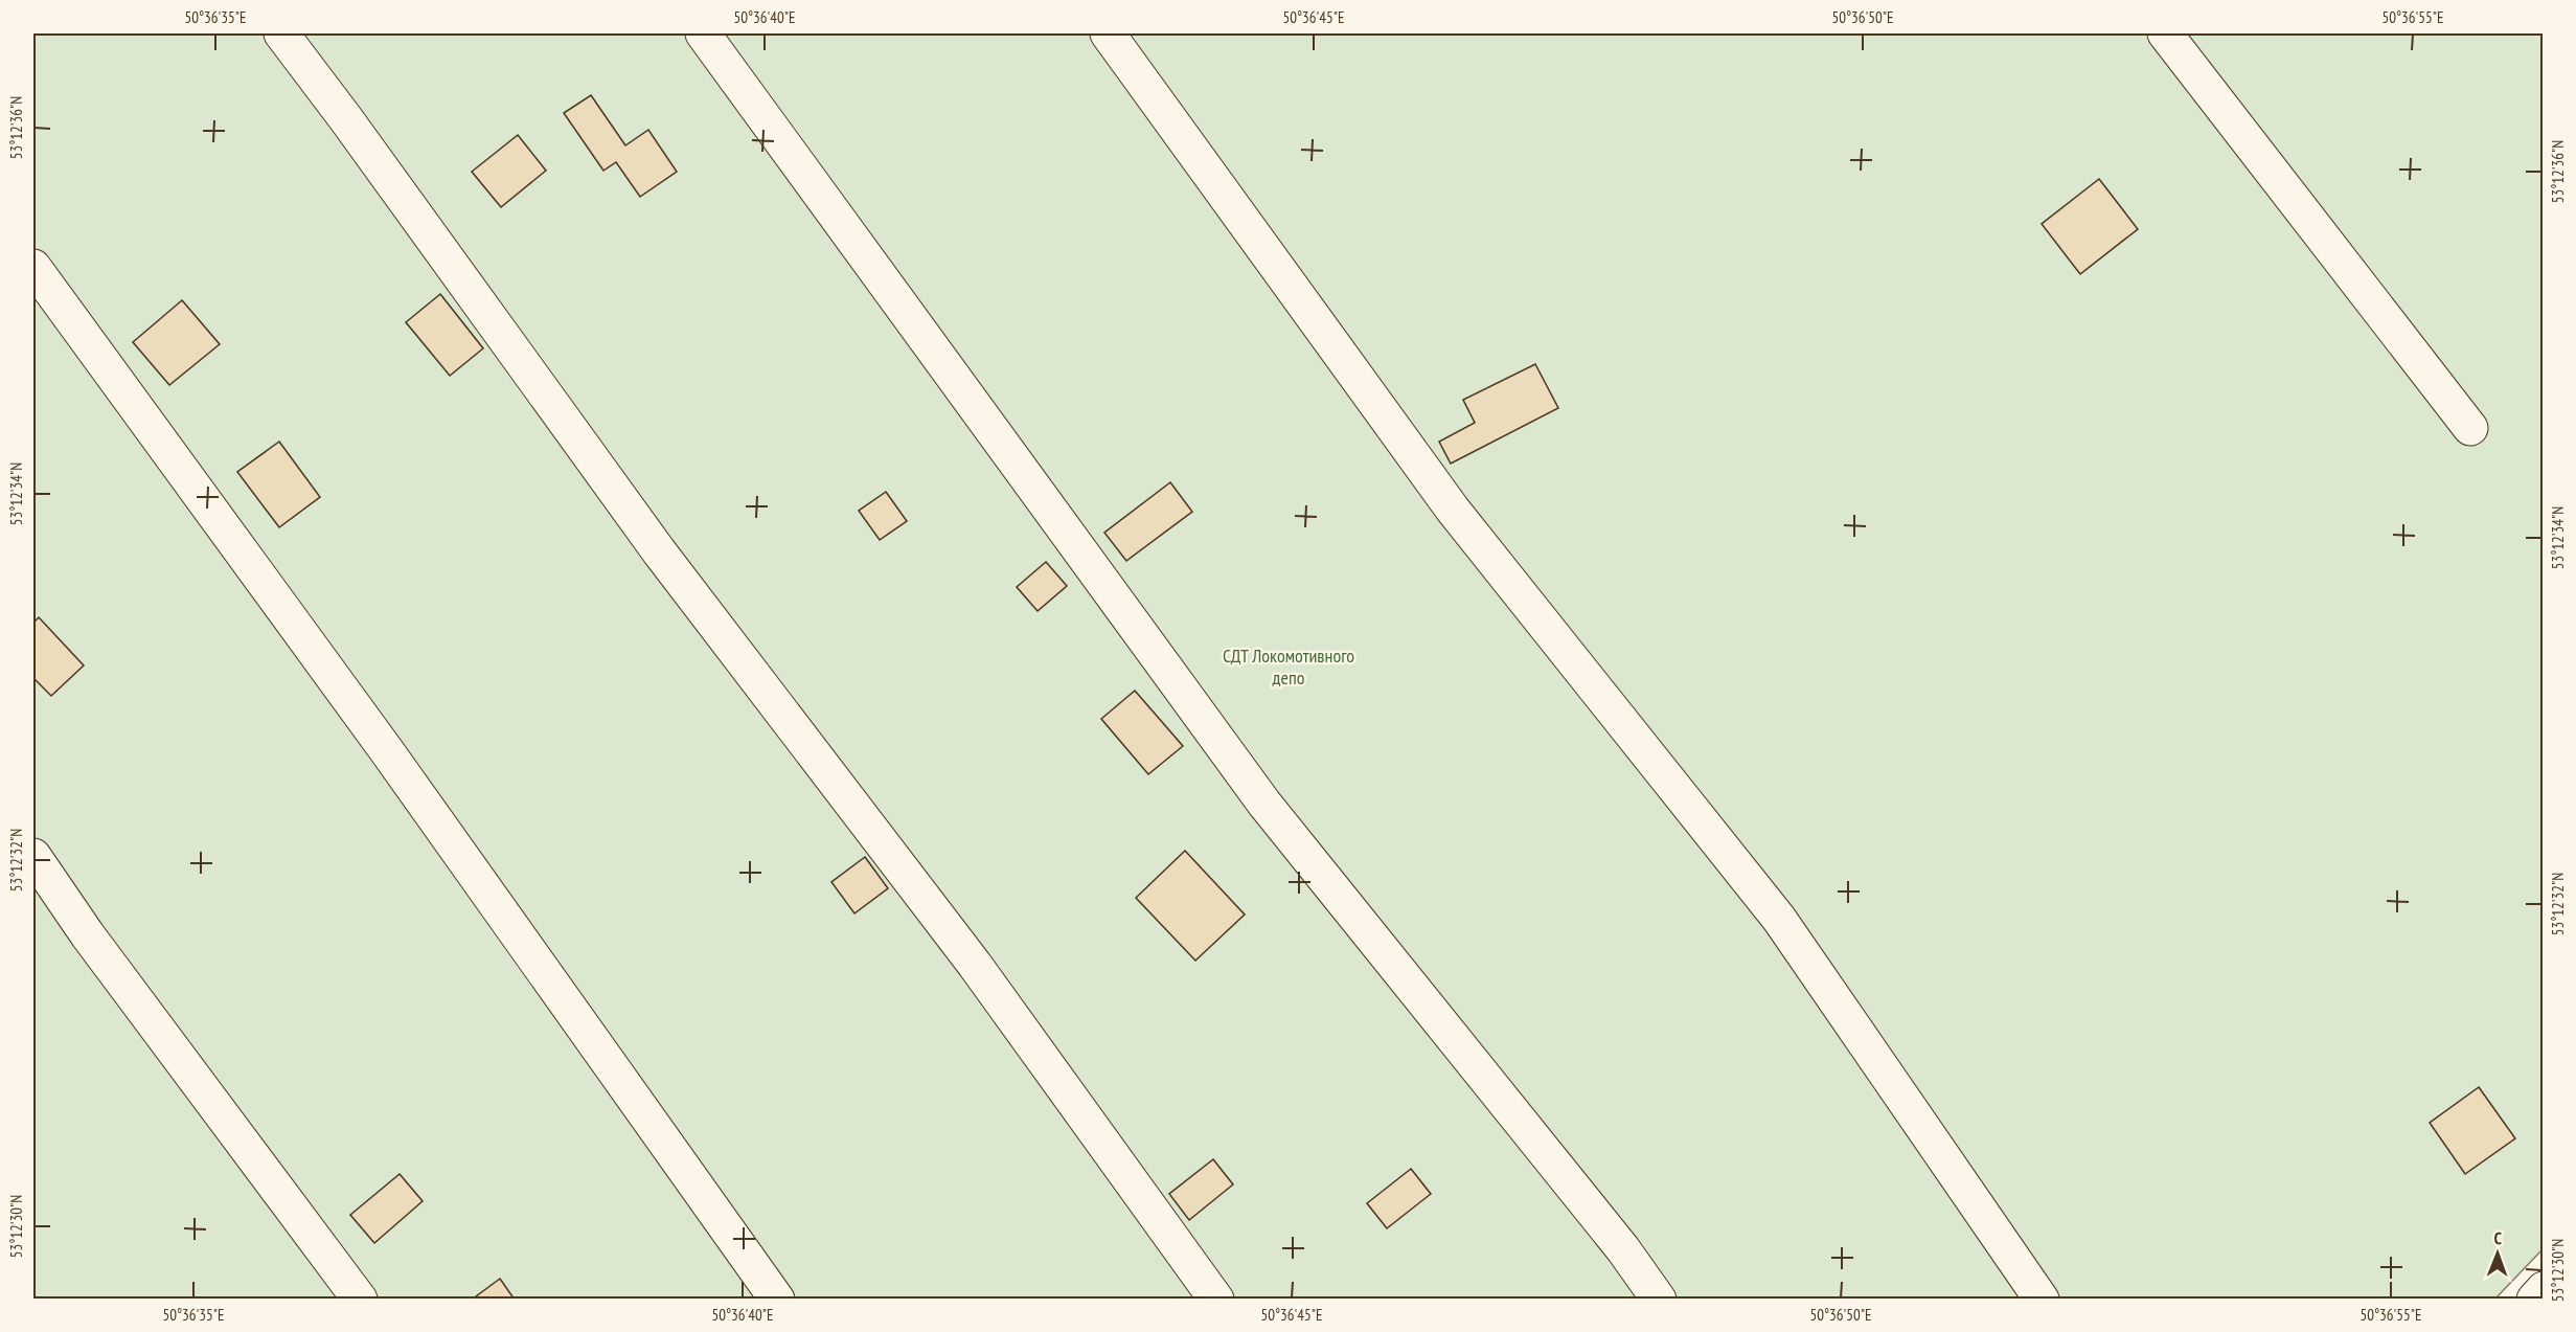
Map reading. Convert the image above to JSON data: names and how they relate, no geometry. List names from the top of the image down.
{
  "parks": ["СДТ Локомотивного депо"],
  "north": "top",
  "coordinates": [
    "50°36'35\"E",
    "50°36'40\"E",
    "50°36'45\"E",
    "50°36'50\"E",
    "50°36'55\"E",
    "53°12'36\"N",
    "53°12'34\"N",
    "53°12'32\"N",
    "53°12'30\"N"
  ]
}
